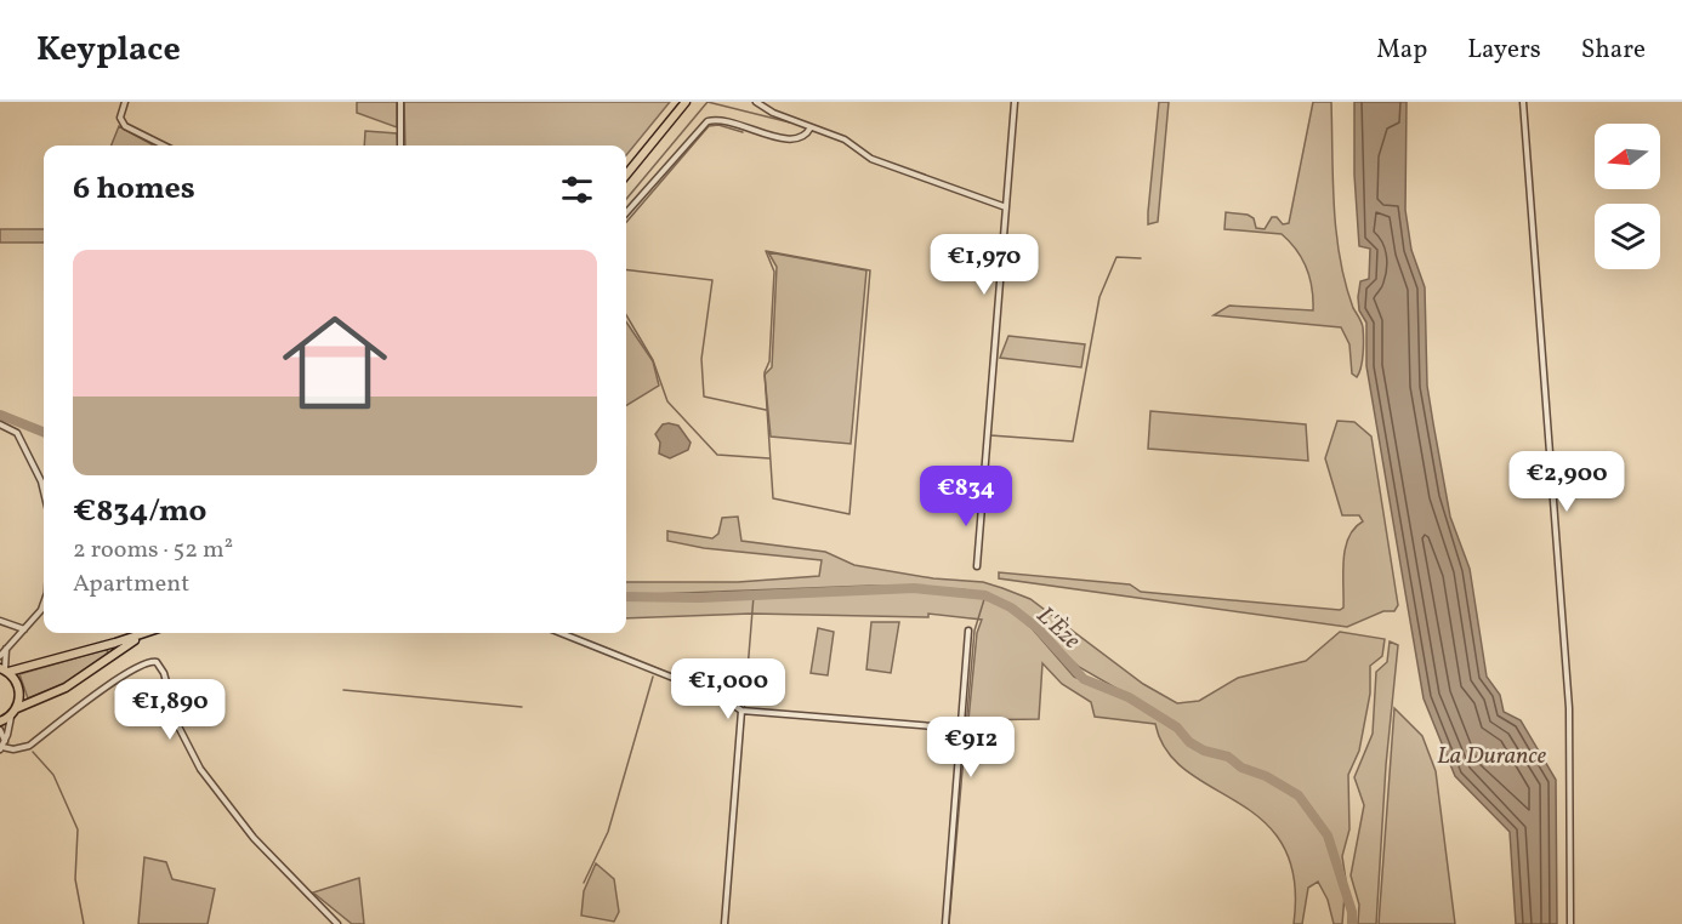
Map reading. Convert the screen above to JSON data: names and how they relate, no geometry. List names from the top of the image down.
{
  "water": ["L'Èze", "La Durance"],
  "north": "left",
  "page": {
    "header": "Keyplace",
    "nav": ["Map", "Layers", "Share"],
    "heading": "6 homes",
    "list": [
      {
        "name": "€834/mo",
        "note": "2 rooms · 52 m² · Apartment"
      }
    ],
    "price": [
      "€1,970",
      "€2,900",
      "€834",
      "€1,000",
      "€1,890",
      "€912"
    ]
  }
}
